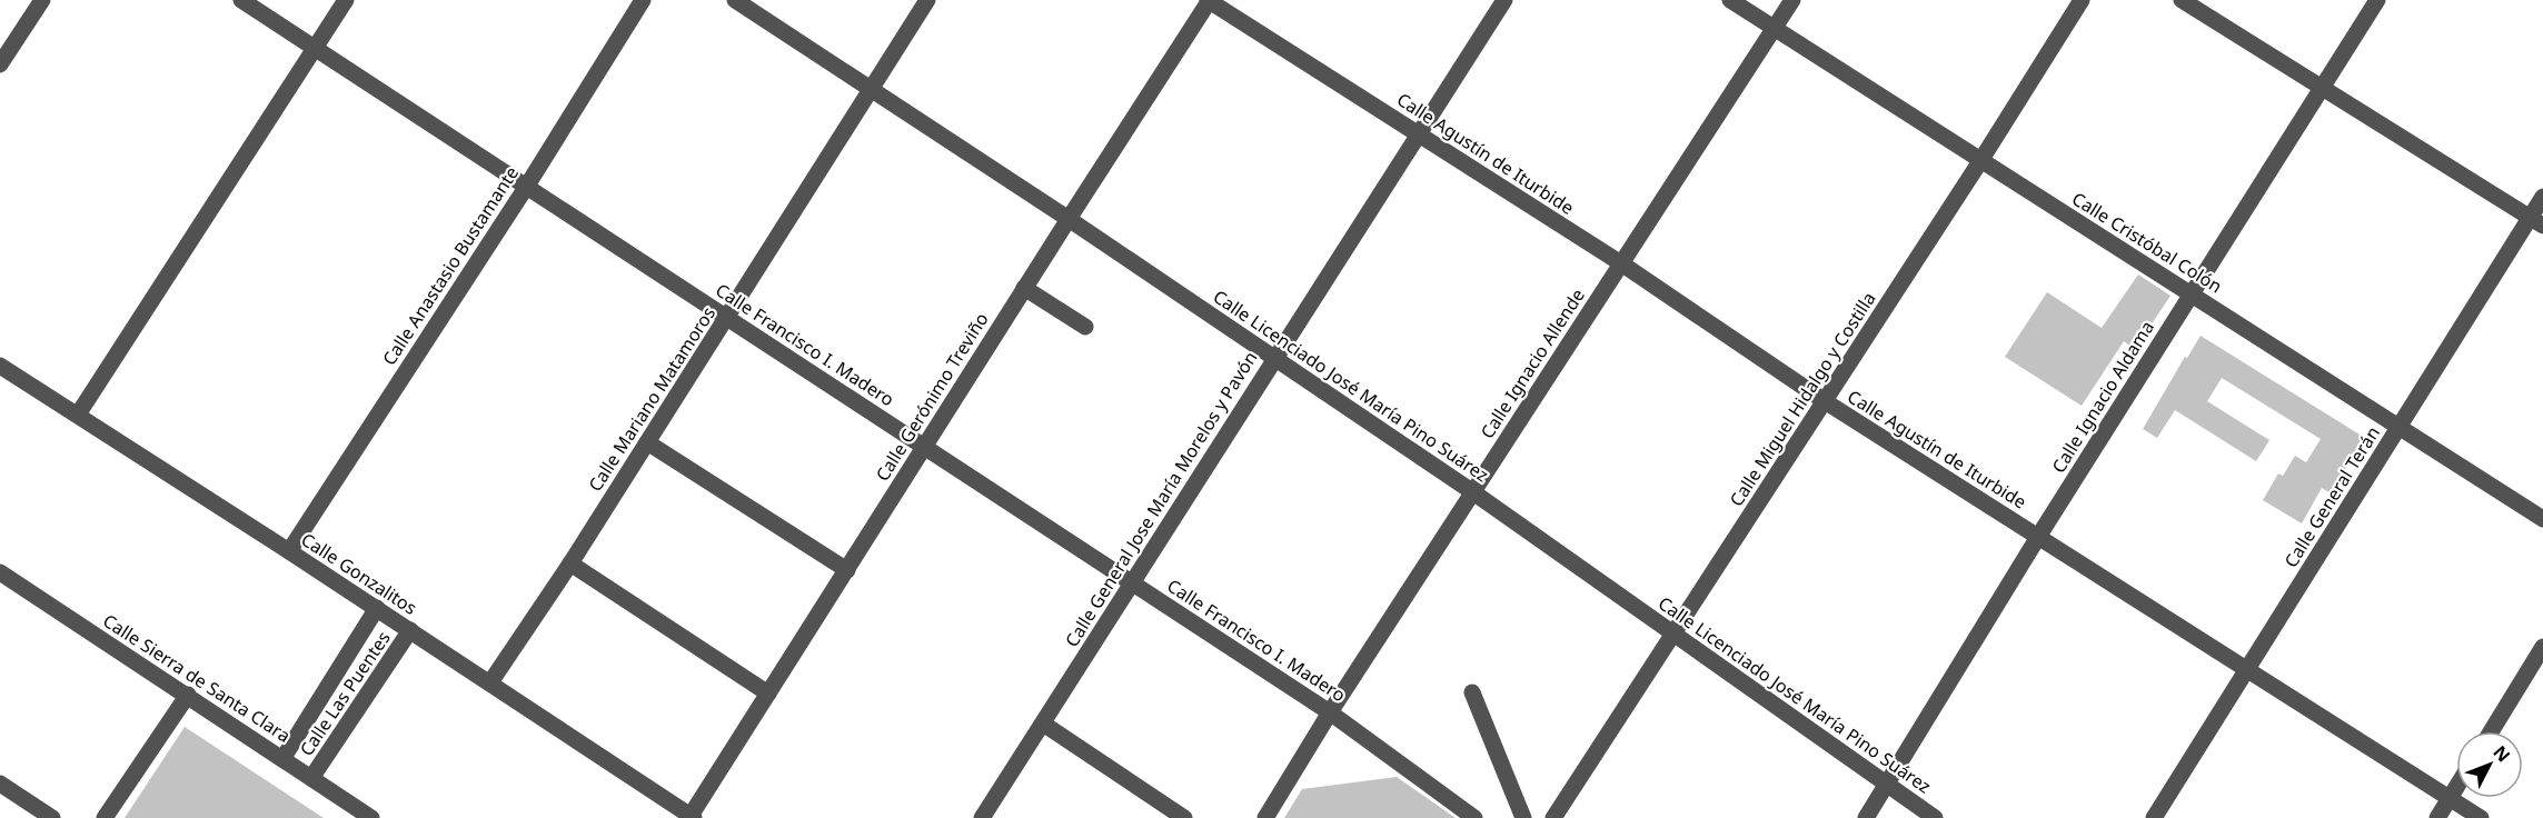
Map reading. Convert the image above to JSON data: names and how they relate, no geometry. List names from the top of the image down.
{
  "streets": {
    "street": [
      "Calle Agustín de Iturbide",
      "Calle Cristóbal Colón",
      "Calle Anastasio Bustamante",
      "Calle Francisco I. Madero",
      "Calle Ignacio Allende",
      "Calle Licenciado José María Pino Suárez",
      "Calle Gerónimo Treviño",
      "Calle Ignacio Aldama",
      "Calle Mariano Matamoros",
      "Calle Miguel Hidalgo y Costilla",
      "Calle General Terán",
      "Calle General Jose María Morelos y Pavón",
      "Calle Gonzalitos",
      "Calle Sierra de Santa Clara",
      "Calle Las Puentes"
    ]
  },
  "crossings": [
    ["Calle Agustín de Iturbide", "Calle Ignacio Allende"],
    ["Calle Agustín de Iturbide", "Calle Gerónimo Treviño"],
    ["Calle Agustín de Iturbide", "Calle Ignacio Aldama"],
    ["Calle Agustín de Iturbide", "Calle Miguel Hidalgo y Costilla"],
    ["Calle Agustín de Iturbide", "Calle General Terán"],
    ["Calle Agustín de Iturbide", "Calle General Jose María Morelos y Pavón"],
    ["Calle Cristóbal Colón", "Calle Ignacio Allende"],
    ["Calle Cristóbal Colón", "Calle Ignacio Aldama"],
    ["Calle Cristóbal Colón", "Calle Miguel Hidalgo y Costilla"],
    ["Calle Cristóbal Colón", "Calle General Terán"],
    ["Calle Anastasio Bustamante", "Calle Francisco I. Madero"],
    ["Calle Anastasio Bustamante", "Calle Gonzalitos"],
    ["Calle Francisco I. Madero", "Calle Ignacio Allende"],
    ["Calle Francisco I. Madero", "Calle Gerónimo Treviño"],
    ["Calle Francisco I. Madero", "Calle Mariano Matamoros"],
    ["Calle Francisco I. Madero", "Calle General Jose María Morelos y Pavón"],
    ["Calle Ignacio Allende", "Calle Licenciado José María Pino Suárez"],
    ["Calle Licenciado José María Pino Suárez", "Calle Gerónimo Treviño"],
    ["Calle Licenciado José María Pino Suárez", "Calle Ignacio Aldama"],
    ["Calle Licenciado José María Pino Suárez", "Calle Mariano Matamoros"],
    ["Calle Licenciado José María Pino Suárez", "Calle Miguel Hidalgo y Costilla"],
    ["Calle Licenciado José María Pino Suárez", "Calle General Jose María Morelos y Pavón"],
    ["Calle Gerónimo Treviño", "Calle Gonzalitos"],
    ["Calle Mariano Matamoros", "Calle Gonzalitos"],
    ["Calle Gonzalitos", "Calle Las Puentes"],
    ["Calle Sierra de Santa Clara", "Calle Las Puentes"]
  ],
  "north": "top right"
}
